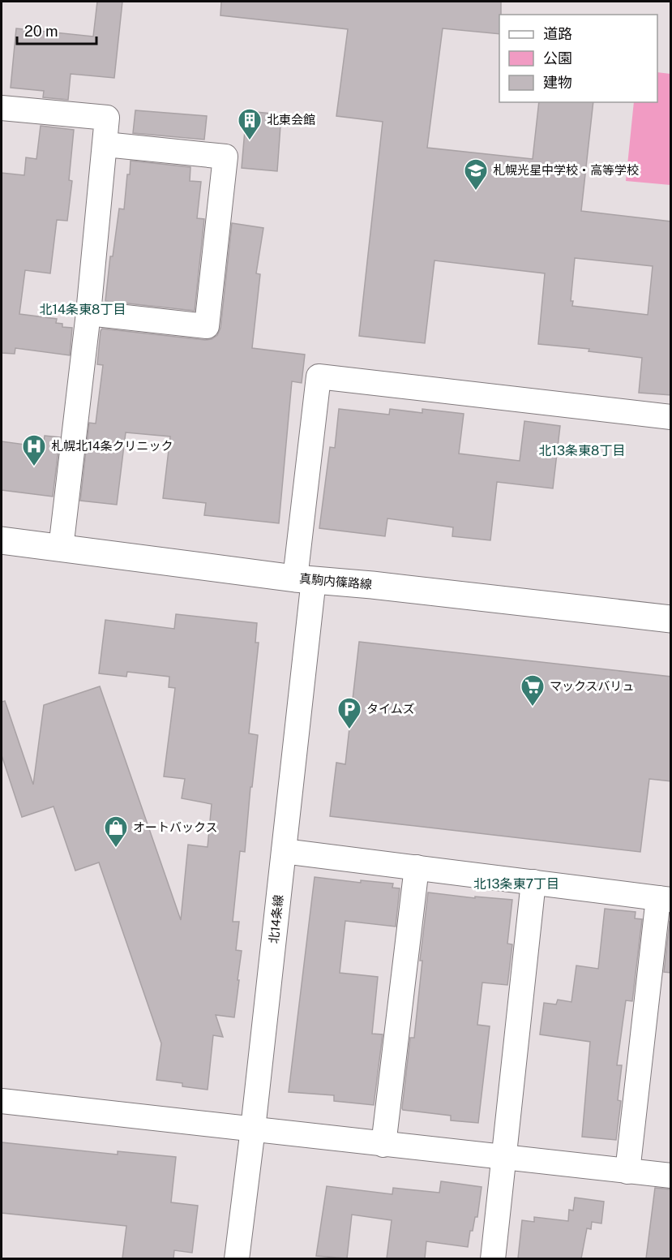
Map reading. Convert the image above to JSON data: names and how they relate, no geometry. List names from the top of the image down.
{
  "streets": {
    "main road": ["真駒内篠路線"],
    "street": ["北14条線"]
  },
  "crossings": [
    ["真駒内篠路線", "北14条線"]
  ],
  "districts": ["北14条東8丁目", "北13条東8丁目", "北13条東7丁目"],
  "places": {
    "building": ["北東会館"],
    "school or university": ["札幌光星中学校・高等学校"],
    "hospital": ["札幌北14条クリニック"],
    "supermarket": ["マックスバリュ"],
    "parking": ["タイムズ"],
    "shop": ["オートバックス"]
  },
  "legend": ["道路", "公園", "建物"],
  "scale_bar": "20 m"
}
